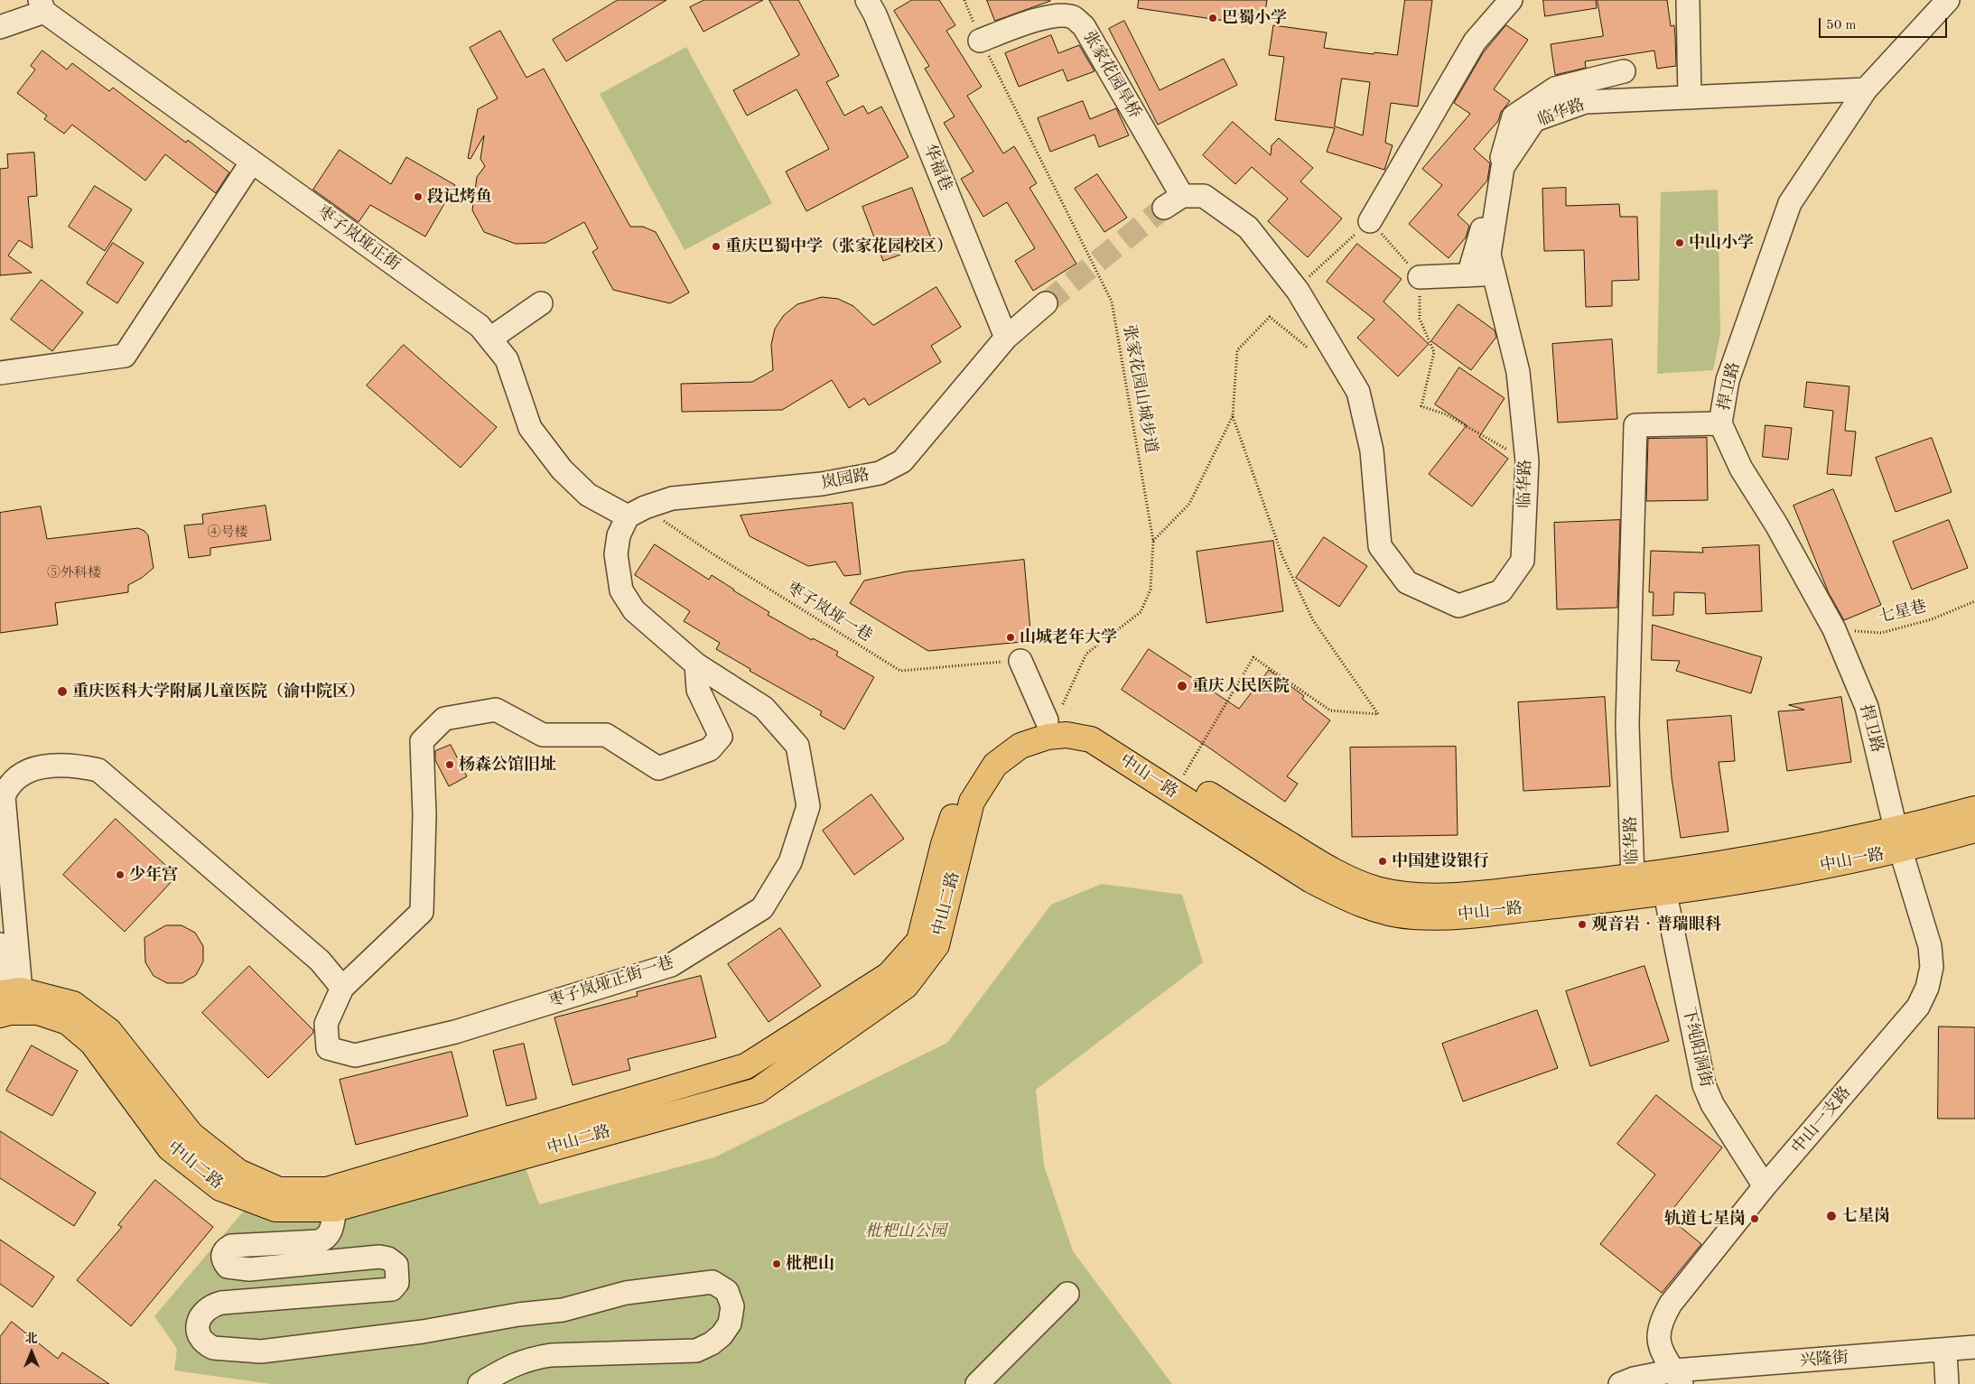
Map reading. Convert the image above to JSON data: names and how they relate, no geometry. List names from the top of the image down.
{
  "streets": {
    "main road": ["中山一路", "中山二路"],
    "street": [
      "张家花园旱桥",
      "临华路",
      "华福巷",
      "枣子岚垭正街",
      "捍卫路",
      "岚园路",
      "枣子岚垭正街一巷",
      "下纯阳洞街",
      "中山一支路",
      "兴隆街"
    ],
    "path": ["张家花园山城步道", "枣子岚垭一巷", "七星巷"]
  },
  "crossings": [
    ["张家花园旱桥", "临华路"],
    ["张家花园旱桥", "张家花园山城步道"],
    ["临华路", "捍卫路"],
    ["临华路", "中山一路"],
    ["华福巷", "岚园路"],
    ["枣子岚垭正街", "岚园路"],
    ["枣子岚垭正街", "枣子岚垭一巷"],
    ["枣子岚垭正街", "枣子岚垭正街一巷"],
    ["捍卫路", "七星巷"],
    ["捍卫路", "中山一路"],
    ["捍卫路", "中山一支路"],
    ["张家花园山城步道", "中山一路"],
    ["张家花园山城步道", "中山二路"],
    ["岚园路", "枣子岚垭一巷"],
    ["岚园路", "枣子岚垭正街一巷"],
    ["枣子岚垭一巷", "枣子岚垭正街一巷"],
    ["中山一路", "中山二路"],
    ["中山一路", "下纯阳洞街"],
    ["中山一路", "中山一支路"],
    ["下纯阳洞街", "中山一支路"],
    ["中山一支路", "兴隆街"]
  ],
  "parks": ["枇杷山公园"],
  "places": [
    "巴蜀小学",
    "段记烤鱼",
    "中山小学",
    "重庆巴蜀中学（张家花园校区）",
    "山城老年大学",
    "重庆人民医院",
    "重庆医科大学附属儿童医院（渝中院区）",
    "杨森公馆旧址",
    "中国建设银行",
    "少年宫",
    "观音岩‧普瑞眼科",
    "七星岗",
    "轨道七星岗",
    "枇杷山"
  ],
  "house_numbers": ["④号楼", "⑤外科楼"],
  "scale_bar": "50 m",
  "north": "top"
}
